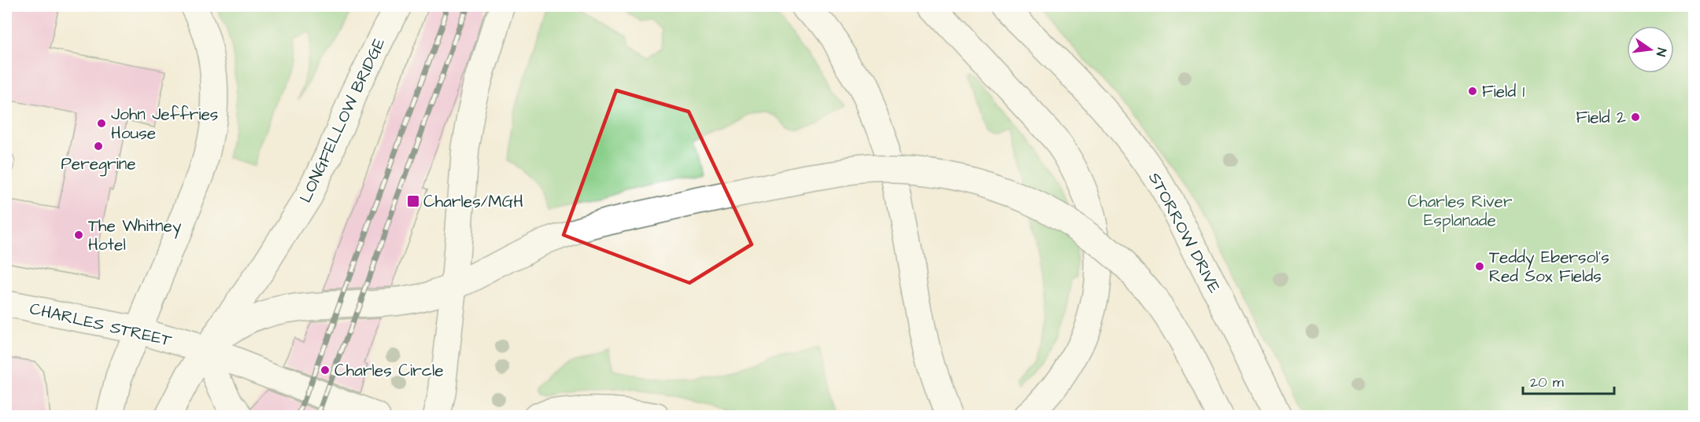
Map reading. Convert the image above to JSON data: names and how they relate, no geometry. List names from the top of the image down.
{
  "streets": {
    "main road": ["LONGFELLOW BRIDGE", "STORROW DRIVE", "CHARLES STREET"]
  },
  "crossings": [
    ["LONGFELLOW BRIDGE", "CHARLES STREET"]
  ],
  "parks": ["Charles River Esplanade"],
  "places": {
    "other": [
      "Field 1",
      "Field 2",
      "John Jeffries House",
      "Peregrine",
      "The Whitney Hotel",
      "Teddy Ebersol's Red Sox Fields",
      "Charles Circle"
    ],
    "transit": ["Charles/MGH"]
  },
  "scale_bar": "20 m",
  "north": "right"
}
